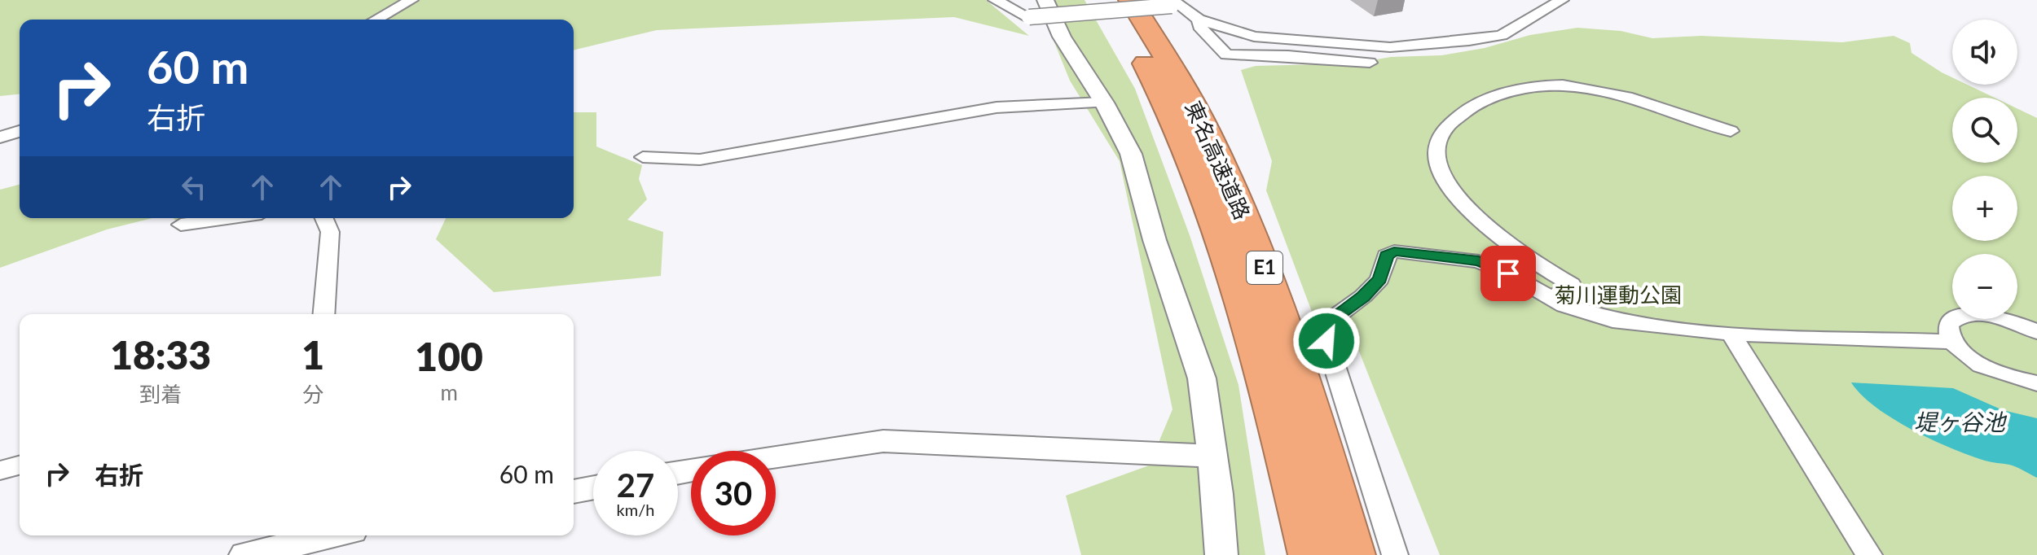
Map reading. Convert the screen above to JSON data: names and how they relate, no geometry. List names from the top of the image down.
{
  "streets": {
    "highway": ["東名高速道路", "E1"]
  },
  "water": ["堤ヶ谷池"],
  "parks": ["菊川運動公園"],
  "page": {
    "map_buttons": ["+", "−"],
    "turn": ["60 m", "右折"],
    "eta": [
      "18:33",
      "到着",
      "1",
      "分",
      "100",
      "m"
    ],
    "list": [
      {
        "name": "右折",
        "value": "60 m"
      }
    ],
    "speed": "27 km/h",
    "limit": "30"
  }
}
